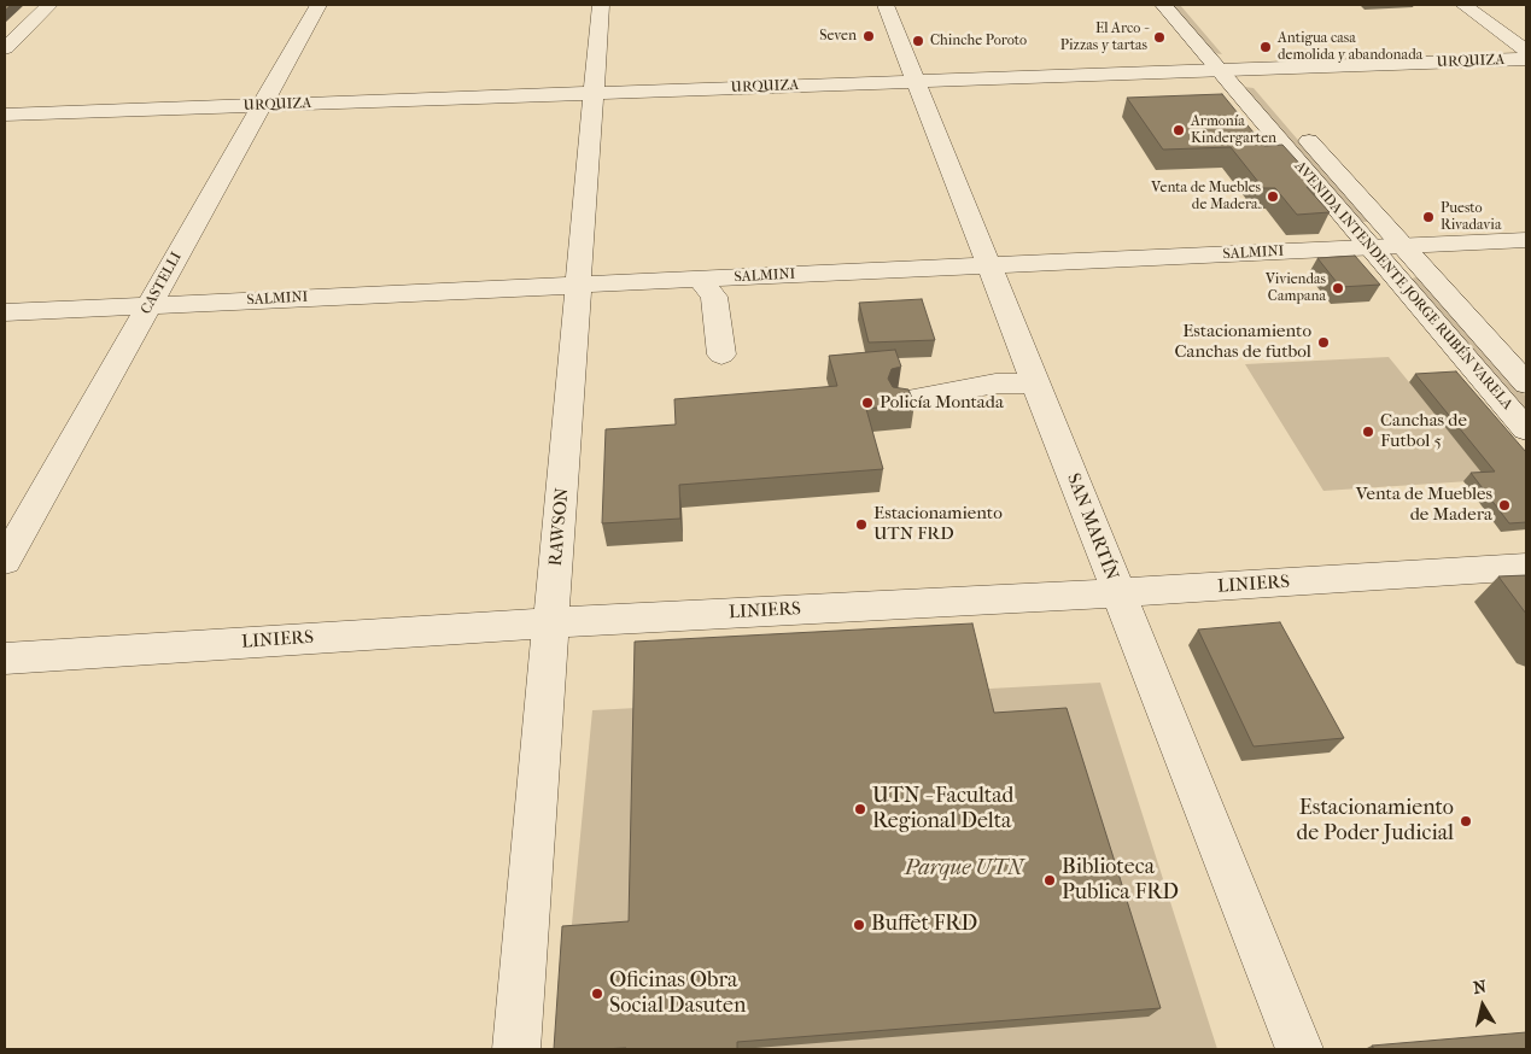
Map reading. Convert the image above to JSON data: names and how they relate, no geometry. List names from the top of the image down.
{
  "streets": {
    "street": [
      "URQUIZA",
      "SALMINI",
      "CASTELLI",
      "AVENIDA INTENDENTE JORGE RUBÉN VARELA",
      "RAWSON",
      "SAN MARTÍN",
      "LINIERS"
    ]
  },
  "crossings": [
    ["URQUIZA", "CASTELLI"],
    ["URQUIZA", "AVENIDA INTENDENTE JORGE RUBÉN VARELA"],
    ["URQUIZA", "RAWSON"],
    ["URQUIZA", "SAN MARTÍN"],
    ["SALMINI", "CASTELLI"],
    ["SALMINI", "AVENIDA INTENDENTE JORGE RUBÉN VARELA"],
    ["SALMINI", "RAWSON"],
    ["SALMINI", "SAN MARTÍN"],
    ["RAWSON", "LINIERS"],
    ["SAN MARTÍN", "LINIERS"]
  ],
  "parks": ["Parque UTN"],
  "places": [
    "Seven",
    "El Arco - Pizzas y tartas",
    "Chinche Poroto",
    "Antigua casa demolida y abandonada",
    "Armonía Kindergarten",
    "Venta de Muebles de Madera.",
    "Puesto Rivadavia",
    "Viviendas Campana",
    "Estacionamiento Canchas de futbol",
    "Policía Montada",
    "Canchas de Futbol 5",
    "Venta de Muebles de Madera",
    "Estacionamiento UTN FRD",
    "UTN - Facultad Regional Delta",
    "Estacionamiento de Poder Judicial",
    "Biblioteca Publica FRD",
    "Buffet FRD",
    "Oficinas Obra Social Dasuten"
  ],
  "north": "top"
}
